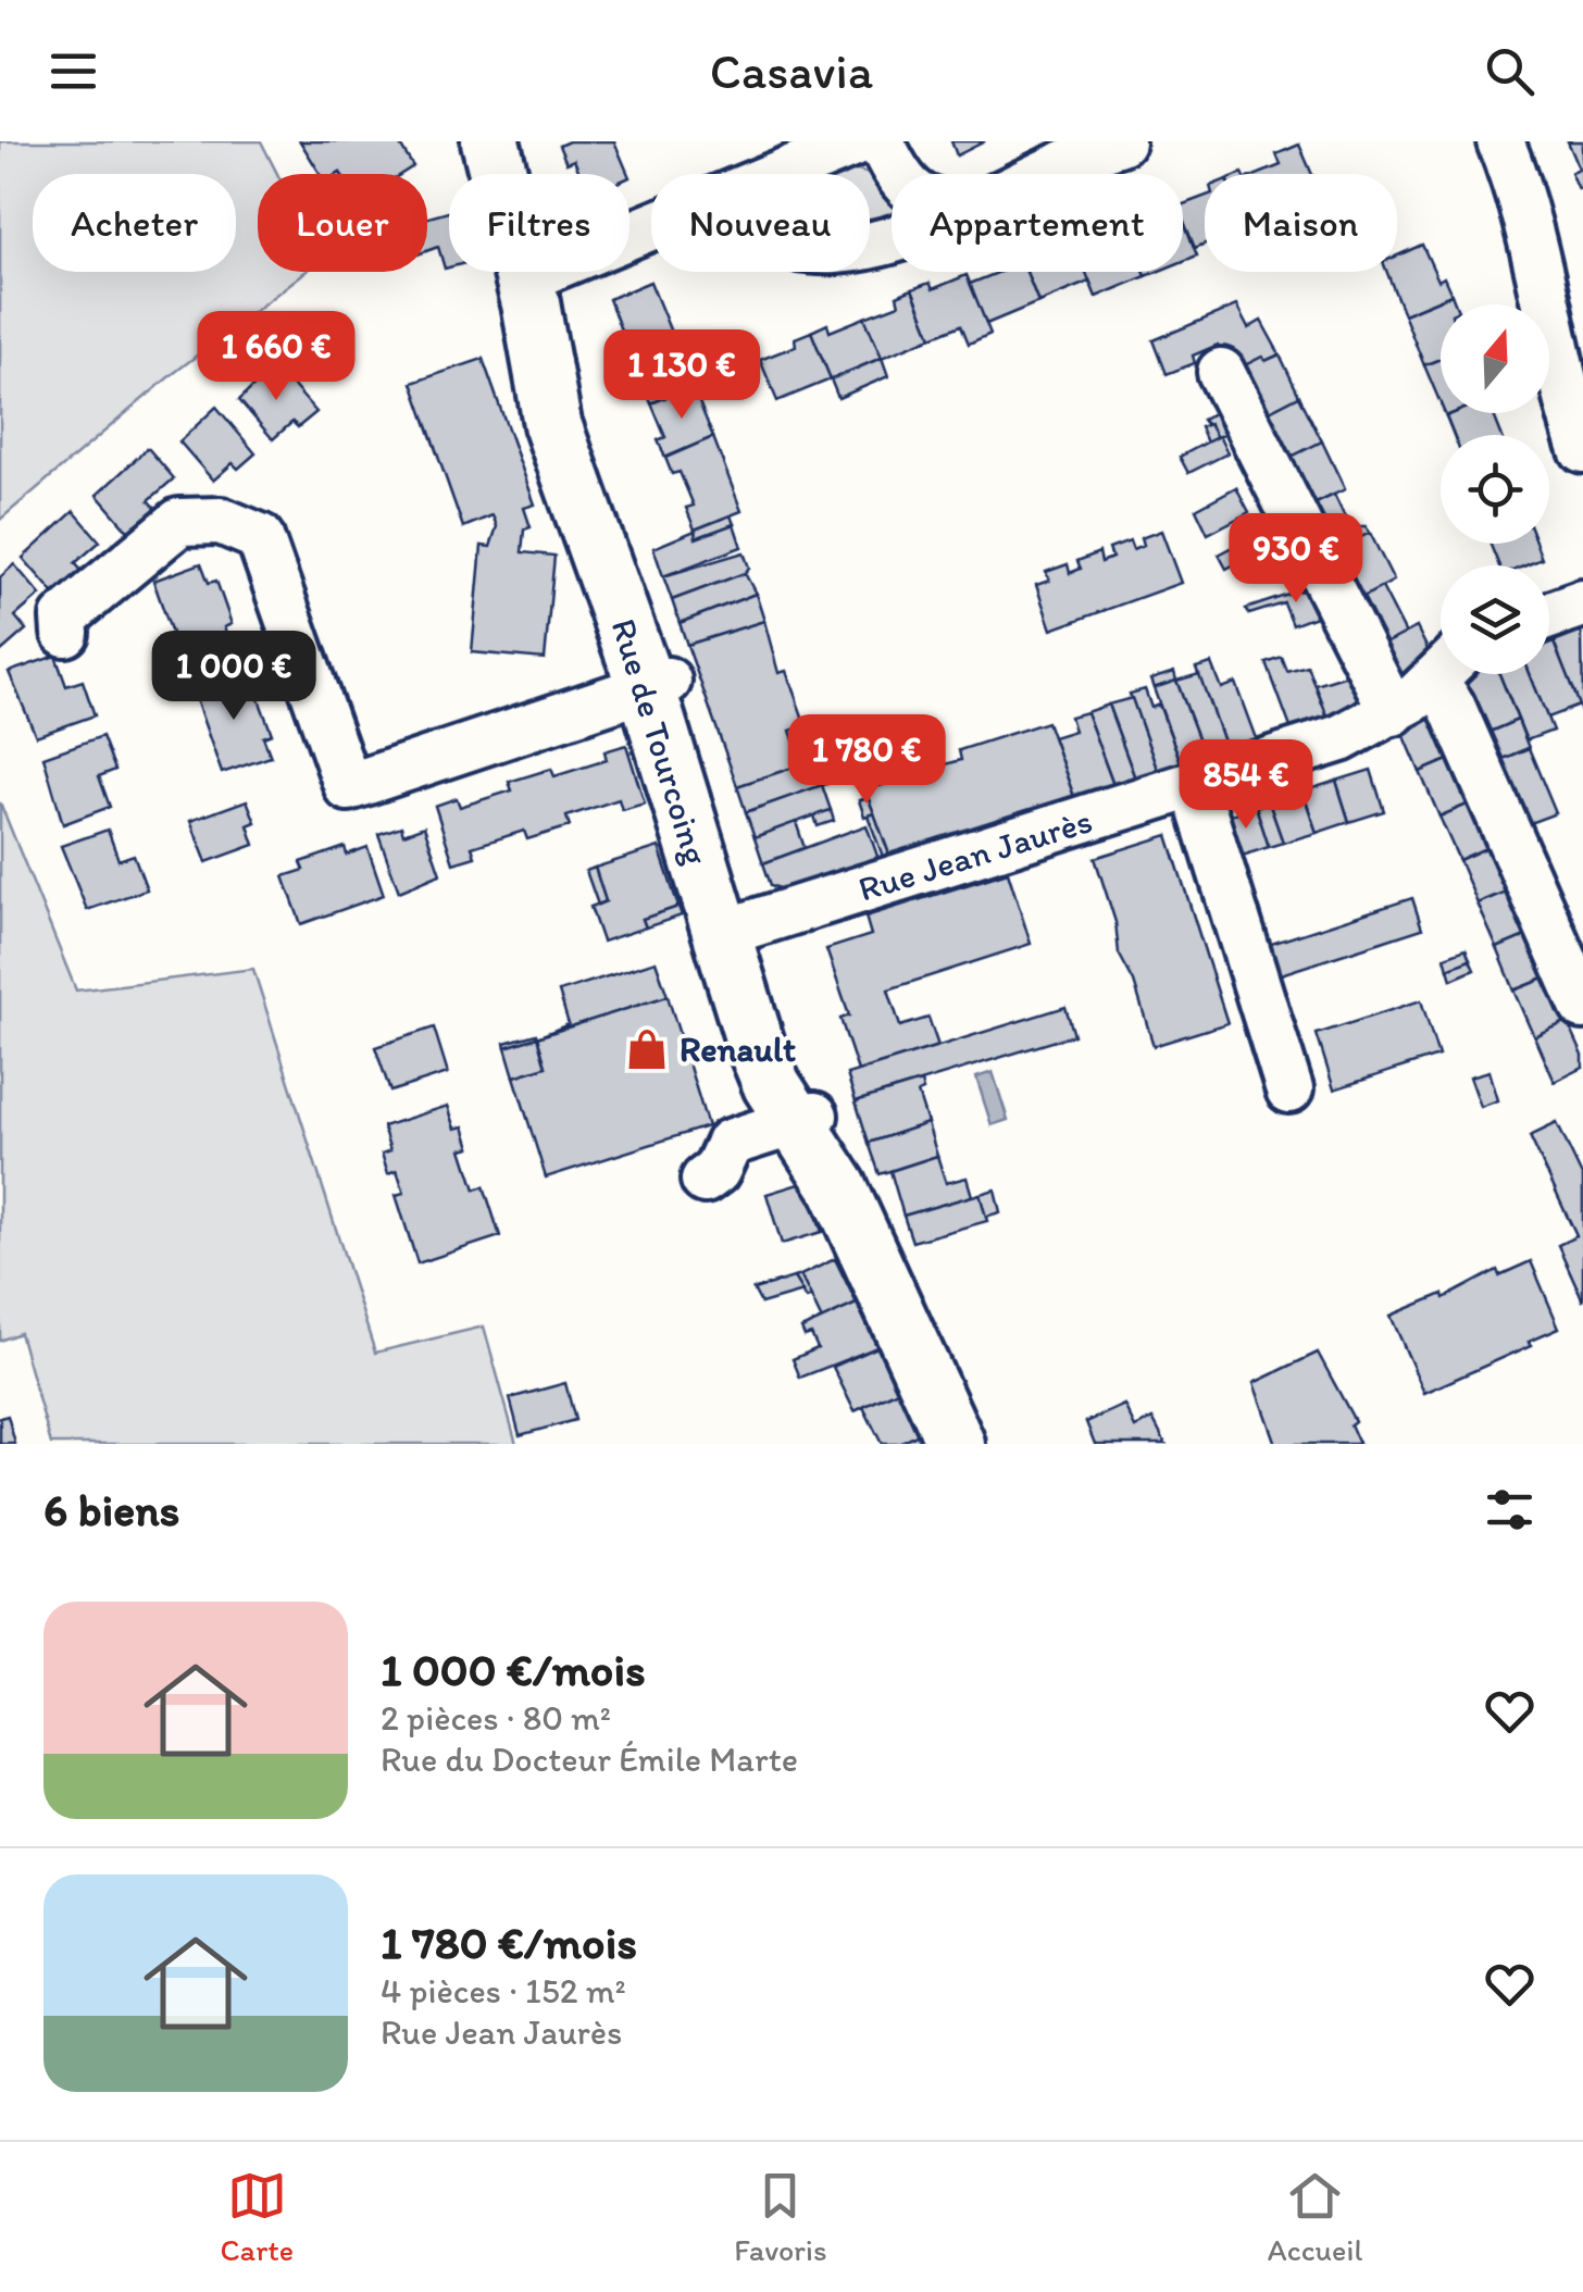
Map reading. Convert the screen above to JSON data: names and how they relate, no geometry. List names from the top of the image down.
{
  "streets": {
    "main road": ["Rue de Tourcoing"],
    "street": ["Rue Jean Jaurès"]
  },
  "crossings": [
    ["Rue de Tourcoing", "Rue Jean Jaurès"]
  ],
  "places": {
    "shop": ["Renault"]
  },
  "north": "top",
  "page": {
    "header": "Casavia",
    "chip": [
      "Acheter",
      "Louer",
      "Filtres",
      "Nouveau",
      "Appartement",
      "Maison"
    ],
    "price": [
      "1 660 €",
      "1 130 €",
      "930 €",
      "1 000 €",
      "1 780 €",
      "854 €"
    ],
    "heading": "6 biens",
    "list": [
      {
        "name": "1 000 €/mois",
        "note": "2 pièces · 80 m² · Rue du Docteur Émile Marte"
      },
      {
        "name": "1 780 €/mois",
        "note": "4 pièces · 152 m² · Rue Jean Jaurès"
      }
    ],
    "tabs": ["Carte", "Favoris", "Accueil"]
  }
}
